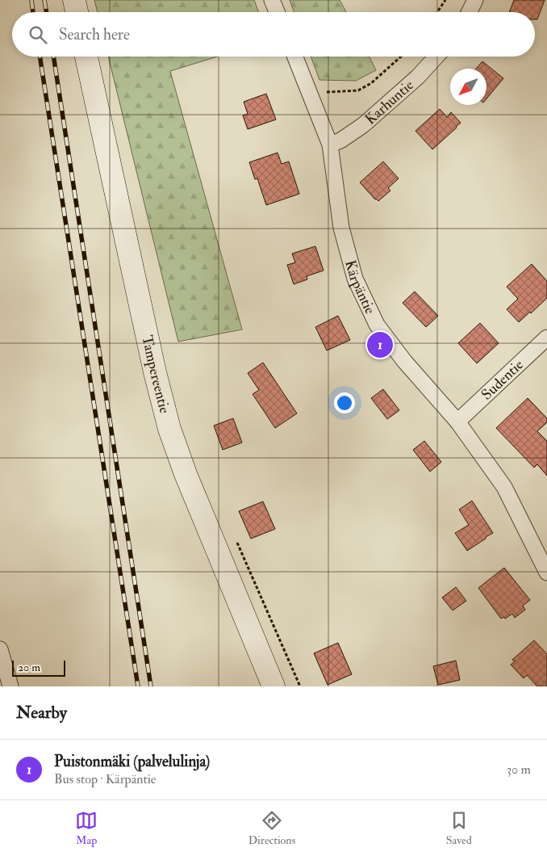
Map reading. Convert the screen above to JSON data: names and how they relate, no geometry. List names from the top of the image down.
{
  "streets": {
    "main road": ["Tampereentie"],
    "street": ["Karhuntie", "Kärpäntie", "Sudentie"]
  },
  "crossings": [
    ["Karhuntie", "Kärpäntie"],
    ["Kärpäntie", "Sudentie"]
  ],
  "scale_bar": "20 m",
  "north": "bottom left",
  "page": {
    "search": "Search here",
    "pins": "1",
    "scale": "20 m",
    "heading": "Nearby",
    "list": [
      {
        "mark": "1",
        "name": "Puistonmäki (palvelulinja)",
        "note": "Bus stop · Kärpäntie",
        "value": "30 m"
      }
    ],
    "nav": ["Map", "Directions", "Saved"]
  }
}
